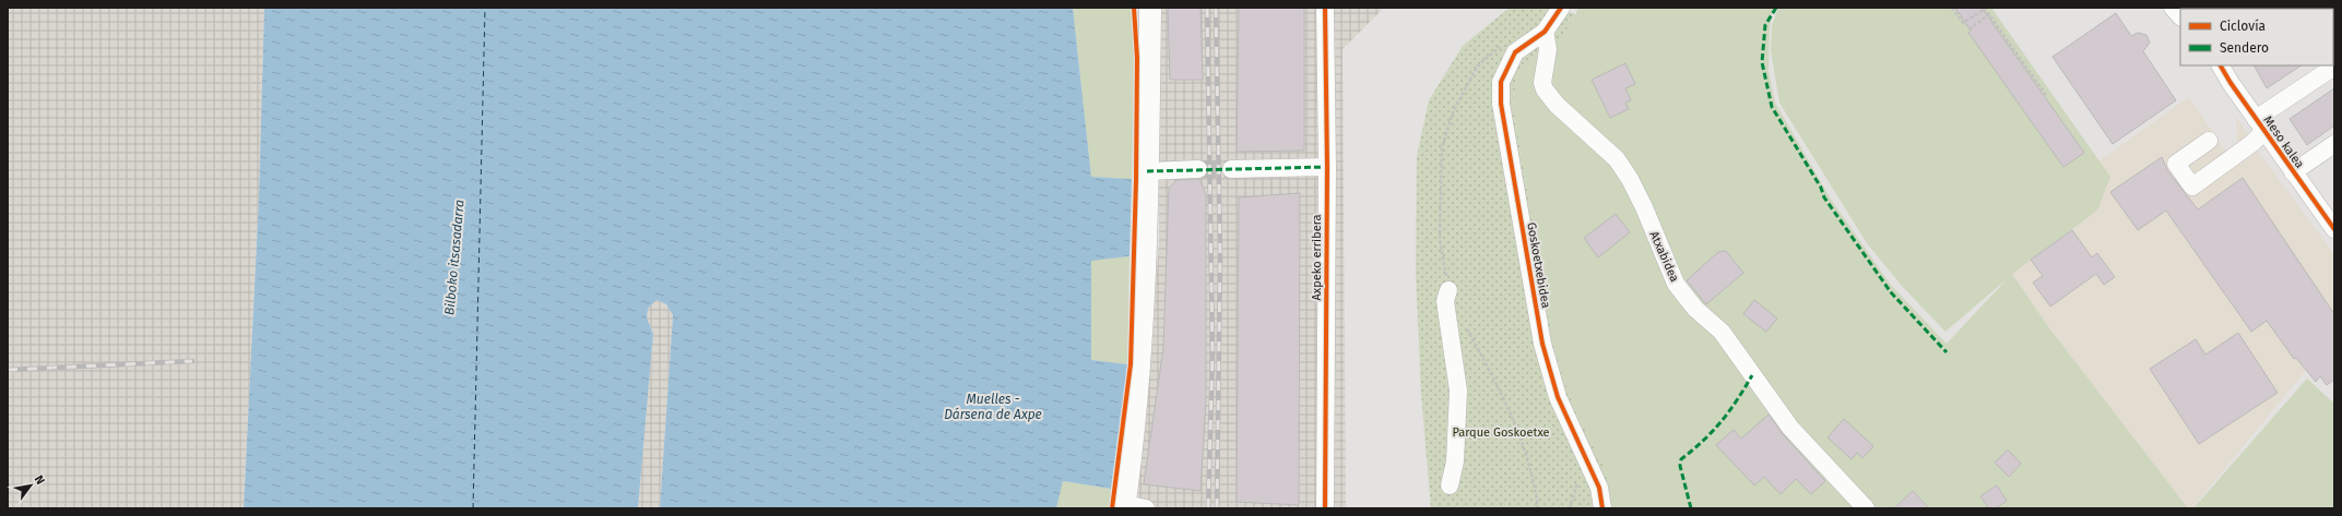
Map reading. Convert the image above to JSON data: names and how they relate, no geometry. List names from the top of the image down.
{
  "streets": {
    "street": [
      "Meso kalea",
      "Atxabidea",
      "Axpeko erribera",
      "Goskoetxebidea"
    ]
  },
  "crossings": [
    ["Atxabidea", "Goskoetxebidea"]
  ],
  "water": ["Bilboko itsasadarra", "Muelles - Dársena de Axpe"],
  "parks": ["Parque Goskoetxe"],
  "legend": ["Ciclovía", "Sendero"],
  "north": "top right"
}
